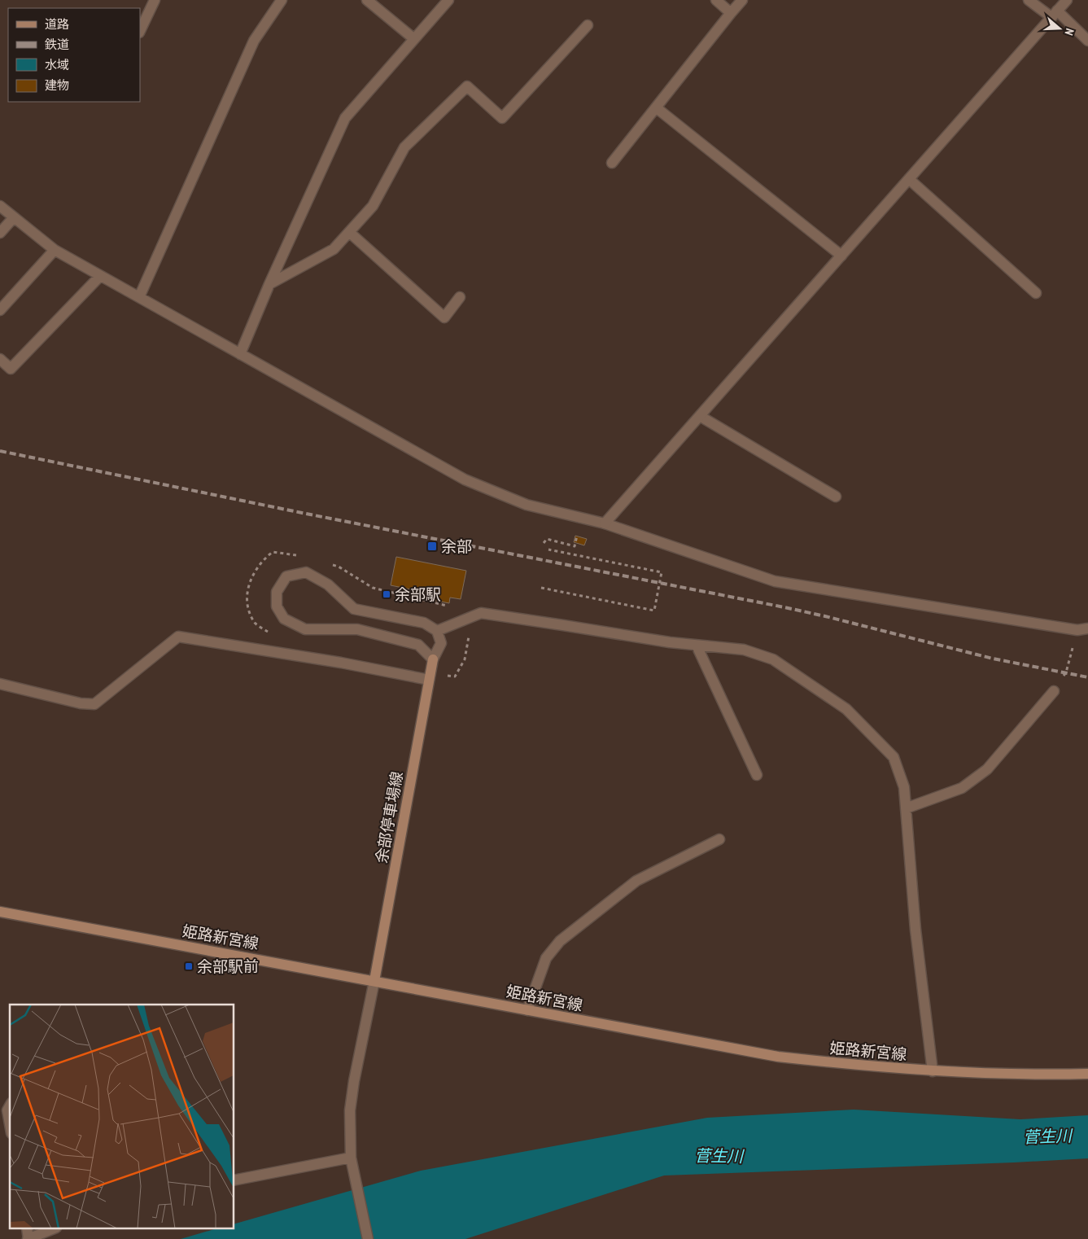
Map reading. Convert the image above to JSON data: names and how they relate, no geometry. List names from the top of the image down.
{
  "streets": {
    "main road": ["余部停車場線", "姫路新宮線"]
  },
  "crossings": [
    ["余部停車場線", "姫路新宮線"]
  ],
  "water": ["菅生川"],
  "places": {
    "transit": ["余部", "余部駅", "余部駅前"]
  },
  "legend": [
    "道路",
    "鉄道",
    "水域",
    "建物"
  ],
  "north": "right"
}
